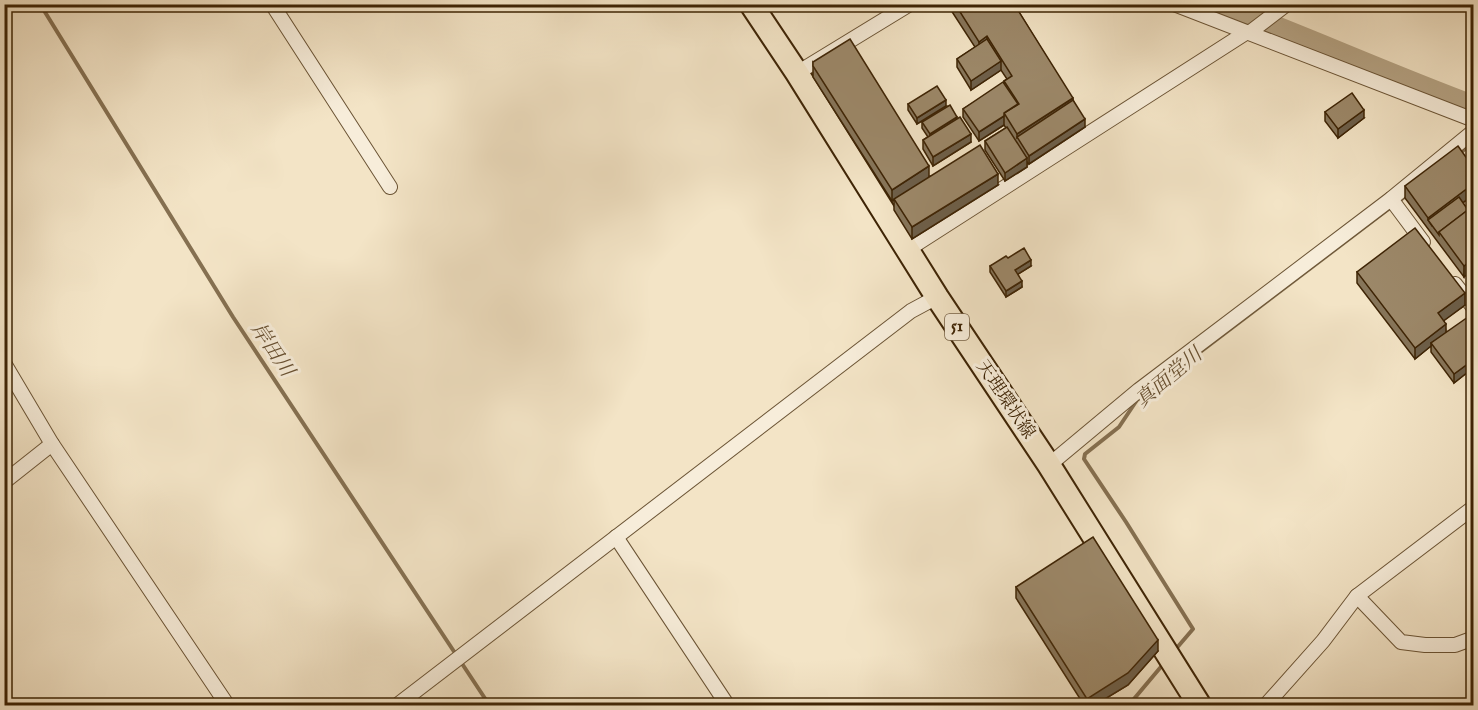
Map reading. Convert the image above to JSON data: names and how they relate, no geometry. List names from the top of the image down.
{
  "streets": {
    "main road": ["51", "天理環状線"]
  },
  "water": ["岸田川", "真面堂川"]
}
